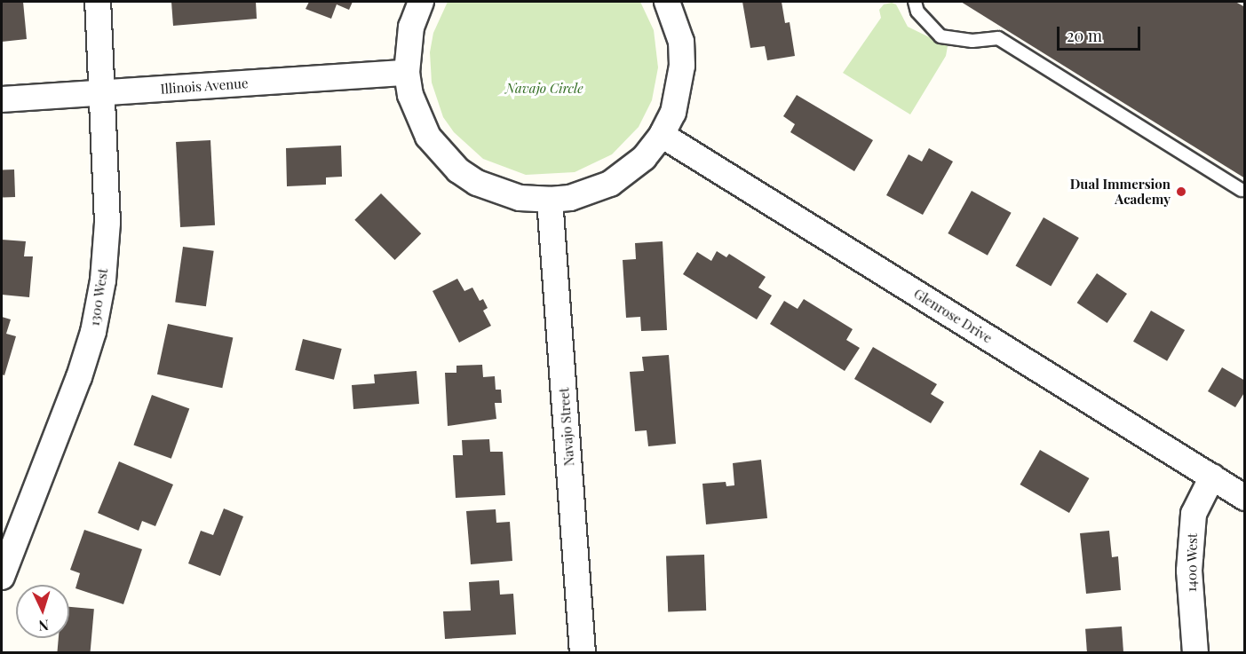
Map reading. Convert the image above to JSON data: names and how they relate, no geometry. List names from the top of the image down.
{
  "streets": {
    "street": [
      "Illinois Avenue",
      "1300 West",
      "Glenrose Drive",
      "Navajo Street",
      "1400 West"
    ]
  },
  "crossings": [
    ["Illinois Avenue", "1300 West"],
    ["Glenrose Drive", "1400 West"]
  ],
  "parks": ["Navajo Circle"],
  "places": ["Dual Immersion Academy"],
  "scale_bar": "20 m",
  "north": "bottom"
}
